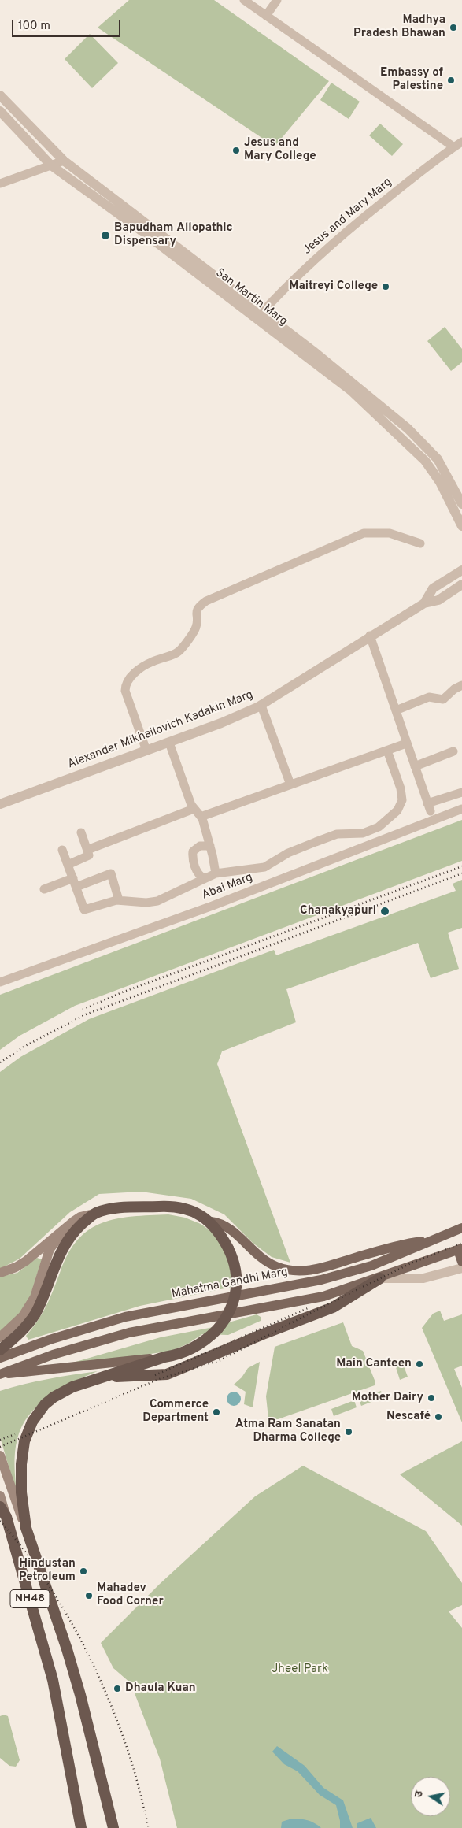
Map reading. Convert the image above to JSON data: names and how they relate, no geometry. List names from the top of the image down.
{
  "streets": {
    "highway": ["NH48"],
    "main road": ["Mahatma Gandhi Marg"],
    "street": [
      "Jesus and Mary Marg",
      "San Martin Marg",
      "Alexander Mikhailovich Kadakin Marg",
      "Abai Marg"
    ]
  },
  "crossings": [
    ["Jesus and Mary Marg", "San Martin Marg"]
  ],
  "parks": ["Jheel Park"],
  "places": [
    "Madhya Pradesh Bhawan",
    "Embassy of Palestine",
    "Jesus and Mary College",
    "Bapudham Allopathic Dispensary",
    "Maitreyi College",
    "Chanakyapuri",
    "Main Canteen",
    "Mother Dairy",
    "Commerce Department",
    "Nescafé",
    "Atma Ram Sanatan Dharma College",
    "Hindustan Petroleum",
    "Mahadev Food Corner",
    "Dhaula Kuan"
  ],
  "scale_bar": "100 m",
  "north": "left"
}
